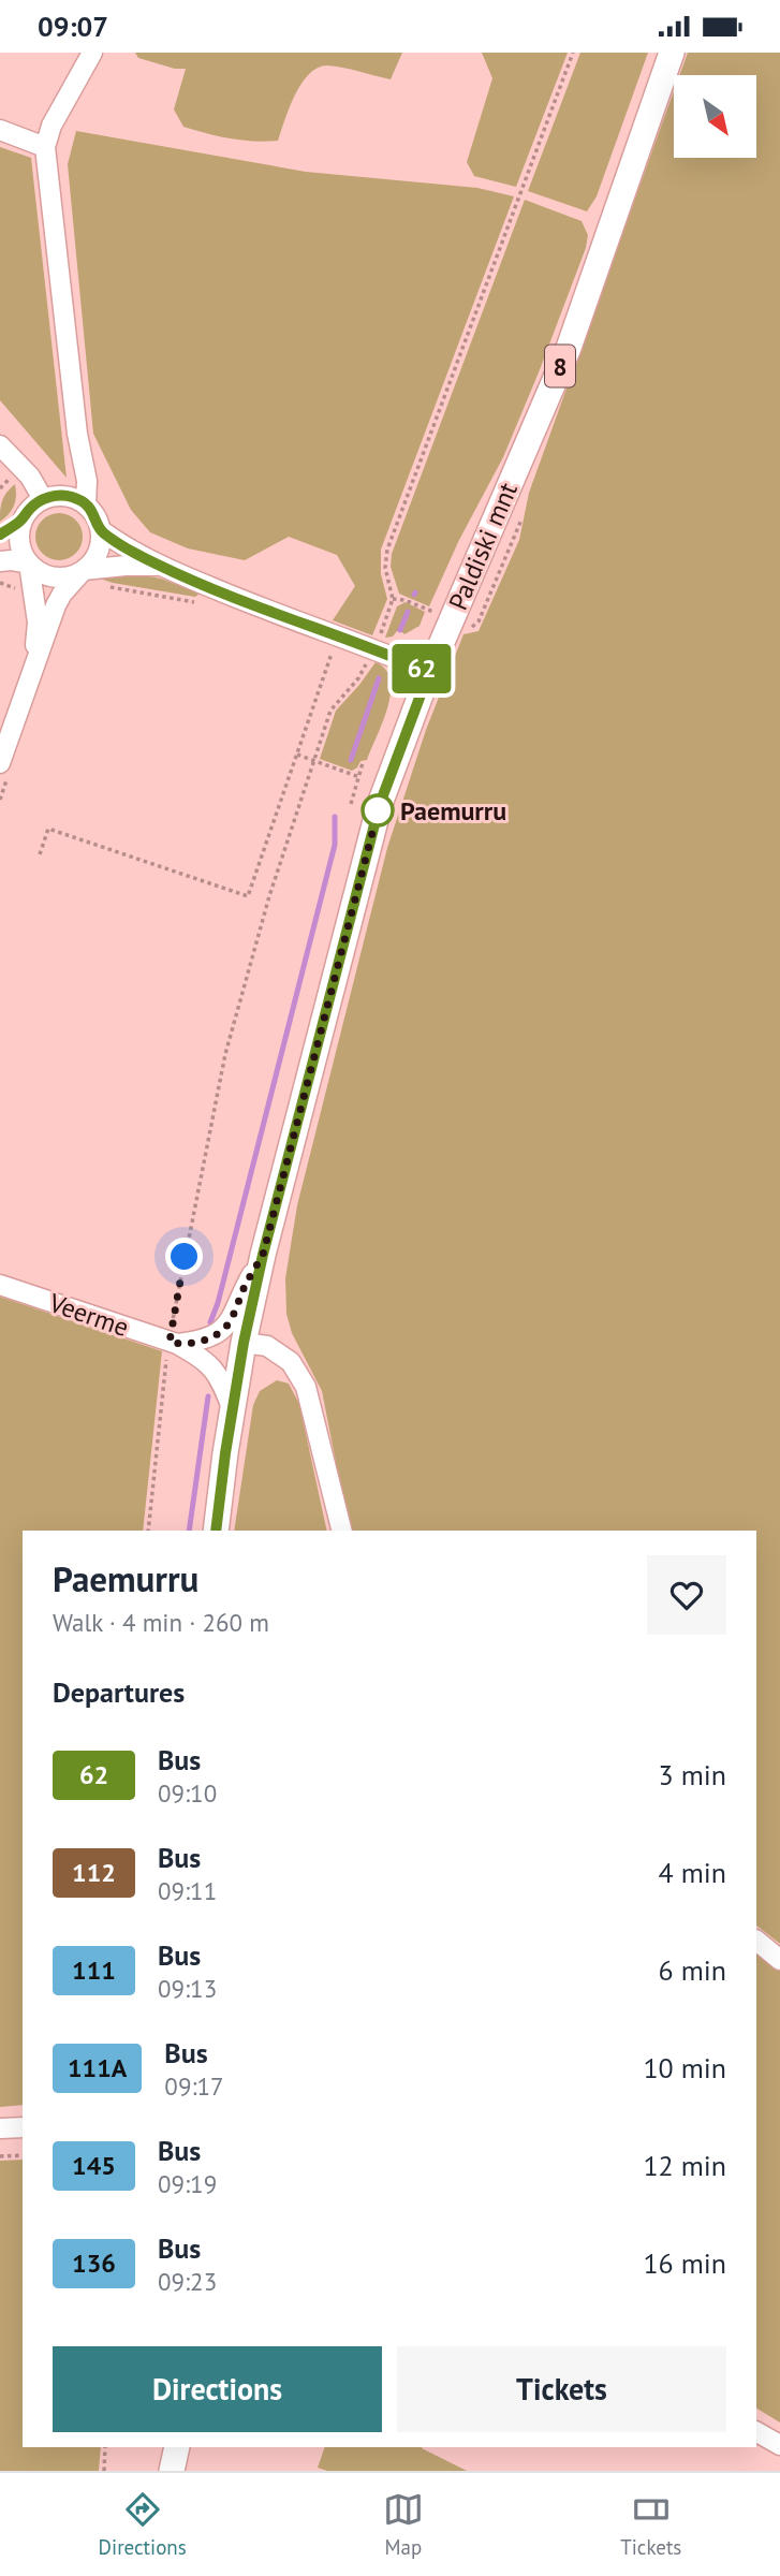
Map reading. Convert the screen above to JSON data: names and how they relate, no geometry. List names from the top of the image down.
{
  "streets": {
    "main road": ["8", "Paldiski mnt"],
    "street": ["Veerme"]
  },
  "crossings": [
    ["Paldiski mnt", "Veerme"]
  ],
  "places": ["Paemurru"],
  "lines": ["bus line 62"],
  "north": "bottom right",
  "page": {
    "status": "09:07",
    "on_map": "62",
    "heading": [
      ["Paemurru", "Walk · 4 min · 260 m"],
      "Departures"
    ],
    "list": [
      {
        "mark": "62",
        "name": "Bus",
        "note": "09:10",
        "value": "3 min"
      },
      {
        "mark": "112",
        "name": "Bus",
        "note": "09:11",
        "value": "4 min"
      },
      {
        "mark": "111",
        "name": "Bus",
        "note": "09:13",
        "value": "6 min"
      },
      {
        "mark": "111A",
        "name": "Bus",
        "note": "09:17",
        "value": "10 min"
      },
      {
        "mark": "145",
        "name": "Bus",
        "note": "09:19",
        "value": "12 min"
      },
      {
        "mark": "136",
        "name": "Bus",
        "note": "09:23",
        "value": "16 min"
      }
    ],
    "buttons": ["Directions", "Tickets"],
    "tabs": ["Directions", "Map", "Tickets"]
  }
}
